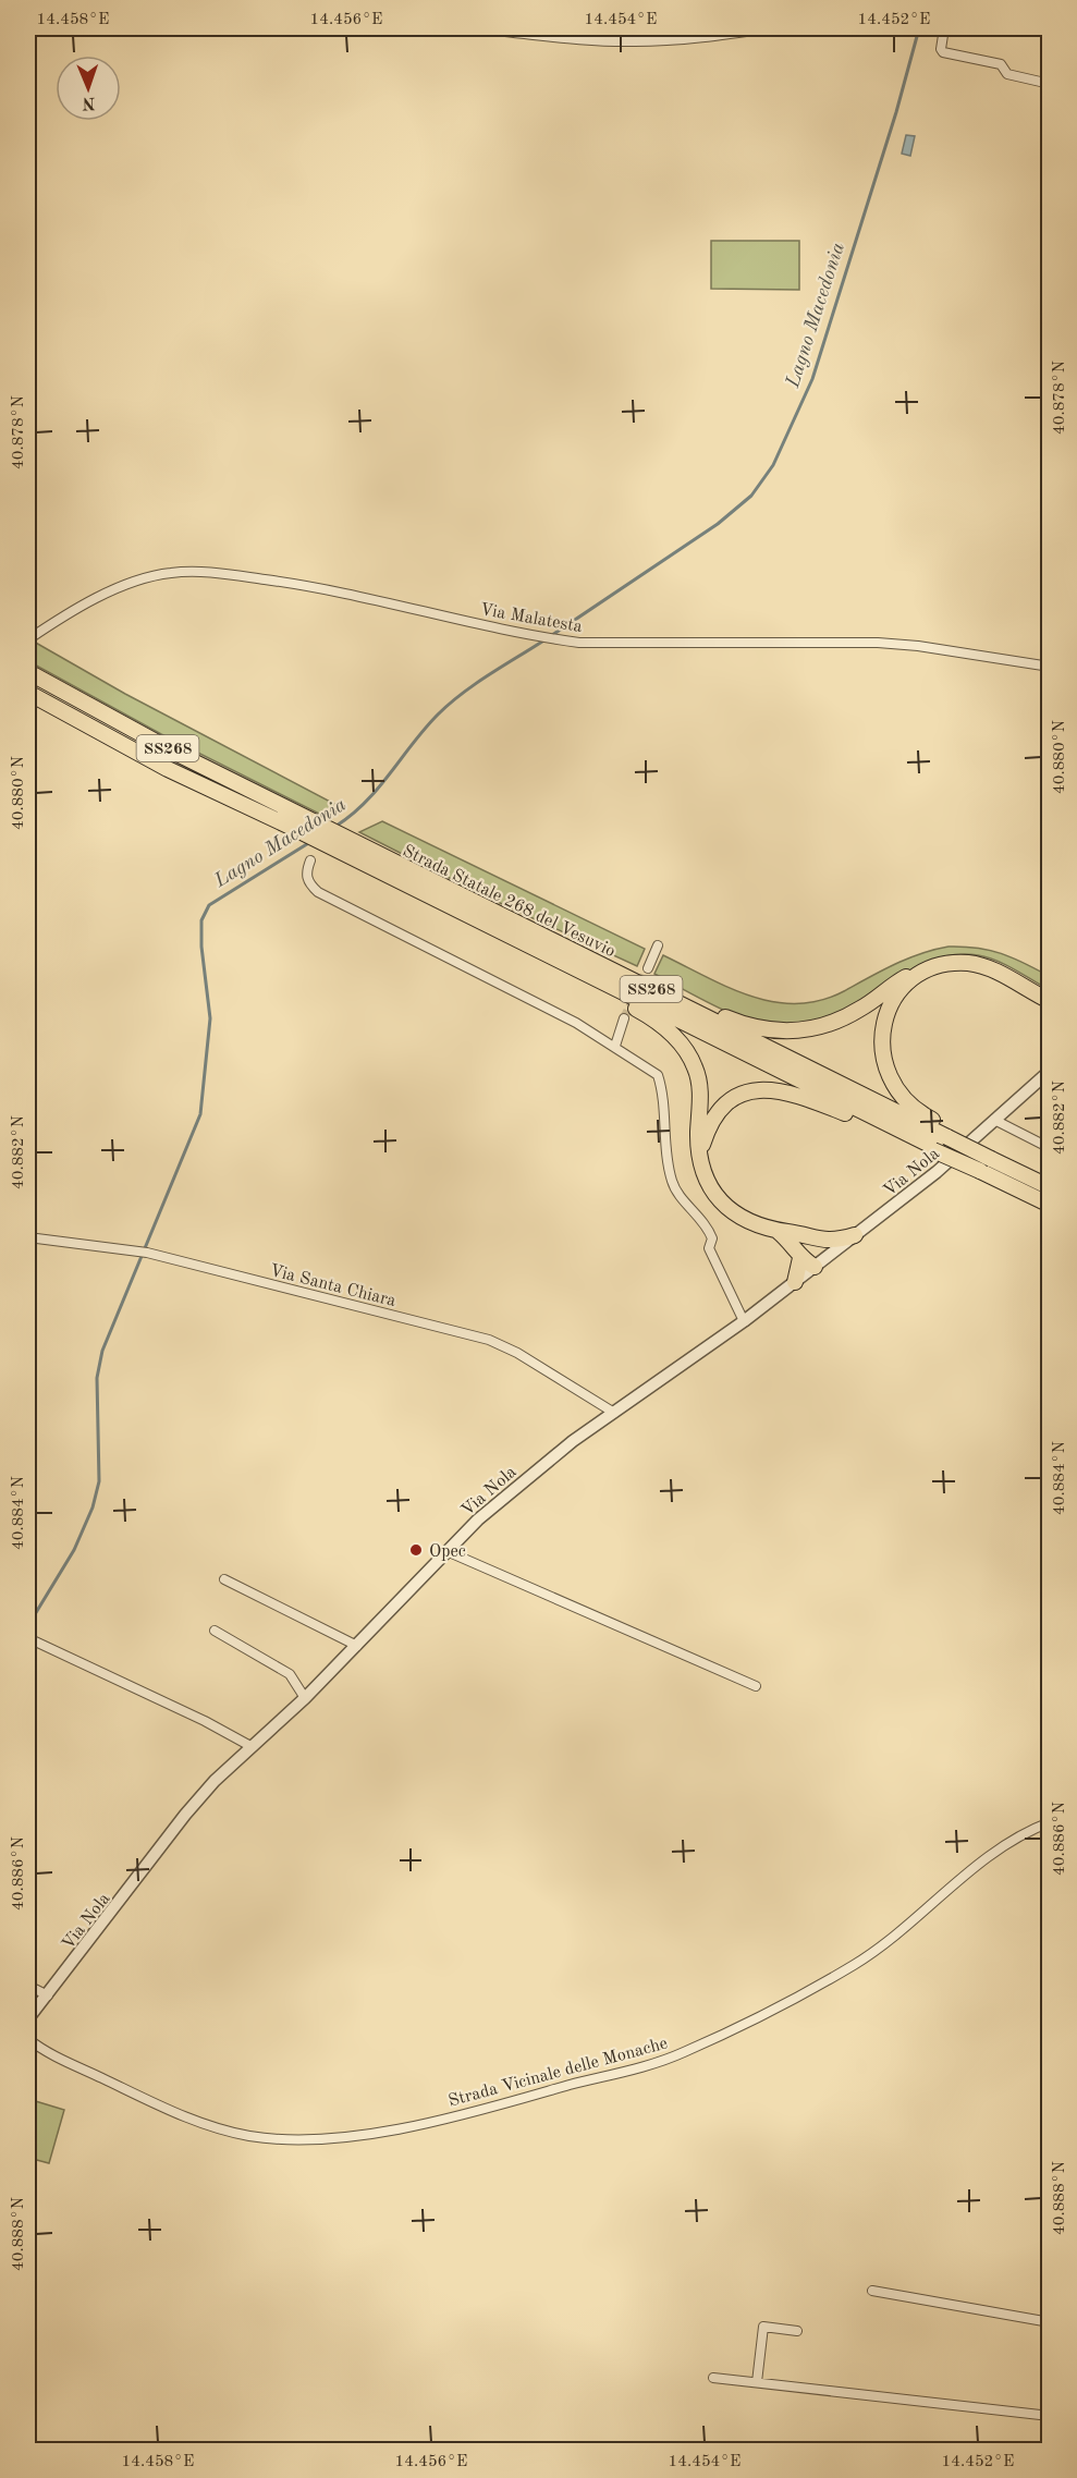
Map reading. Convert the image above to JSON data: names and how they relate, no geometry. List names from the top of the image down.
{
  "streets": {
    "highway": ["SS268", "Strada Statale 268 del Vesuvio"],
    "street": [
      "Via Malatesta",
      "Via Nola",
      "Via Santa Chiara",
      "Strada Vicinale delle Monache"
    ]
  },
  "crossings": [
    ["SS268", "Strada Statale 268 del Vesuvio"],
    ["SS268", "Via Nola"],
    ["Via Nola", "Via Santa Chiara"]
  ],
  "water": ["Lagno Macedonia"],
  "places": ["Opec"],
  "north": "bottom",
  "coordinates": [
    "14.458°E",
    "14.456°E",
    "14.454°E",
    "14.452°E",
    "40.878°N",
    "40.880°N",
    "40.882°N",
    "40.884°N",
    "40.886°N",
    "40.888°N"
  ]
}
